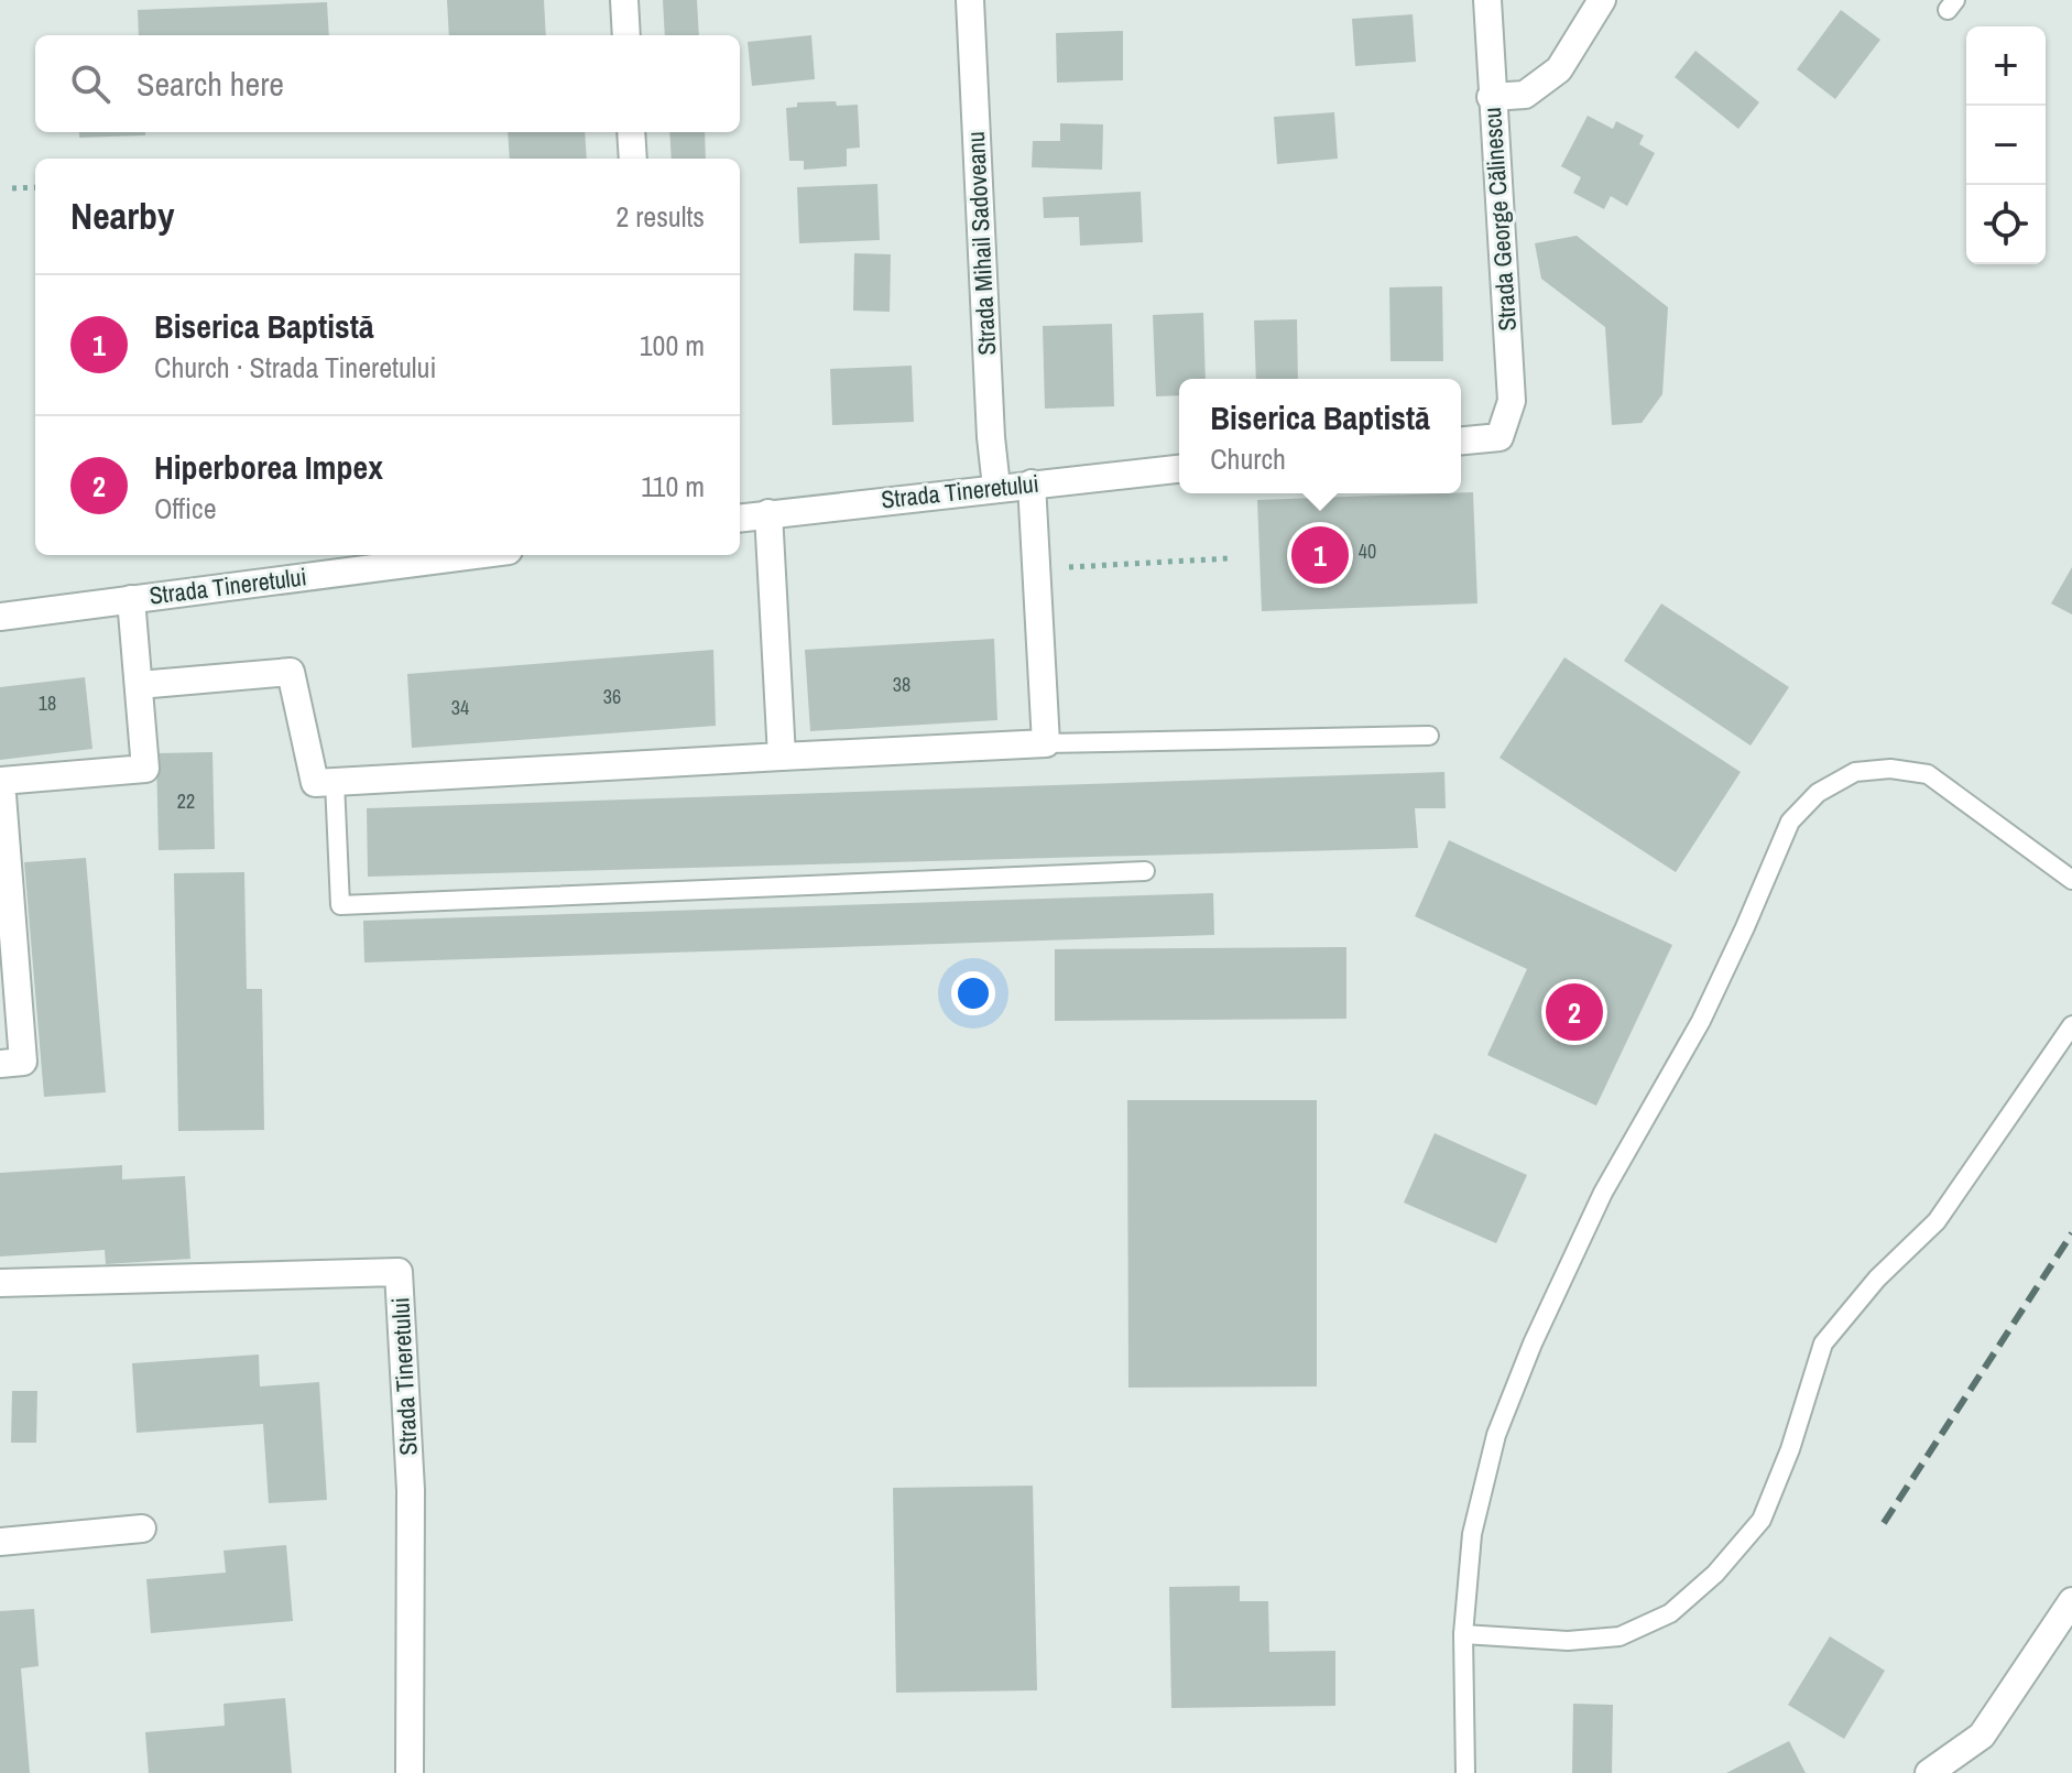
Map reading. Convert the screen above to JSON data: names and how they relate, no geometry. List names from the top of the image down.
{
  "streets": {
    "street": ["Strada George Călinescu", "Strada Mihail Sadoveanu", "Strada Tineretului"]
  },
  "crossings": [
    ["Strada Mihail Sadoveanu", "Strada Tineretului"]
  ],
  "house_numbers": [
    "40",
    "38",
    "36",
    "18",
    "34",
    "22"
  ],
  "page": {
    "map_buttons": ["+", "−"],
    "search": "Search here",
    "heading": ["Nearby", "2 results"],
    "list": [
      {
        "mark": "1",
        "name": "Biserica Baptistă",
        "note": "Church · Strada Tineretului",
        "value": "100 m"
      },
      {
        "mark": "2",
        "name": "Hiperborea Impex",
        "note": "Office",
        "value": "110 m"
      }
    ],
    "popup": ["Biserica Baptistă", "Church"],
    "pins": ["1", "2"]
  }
}
